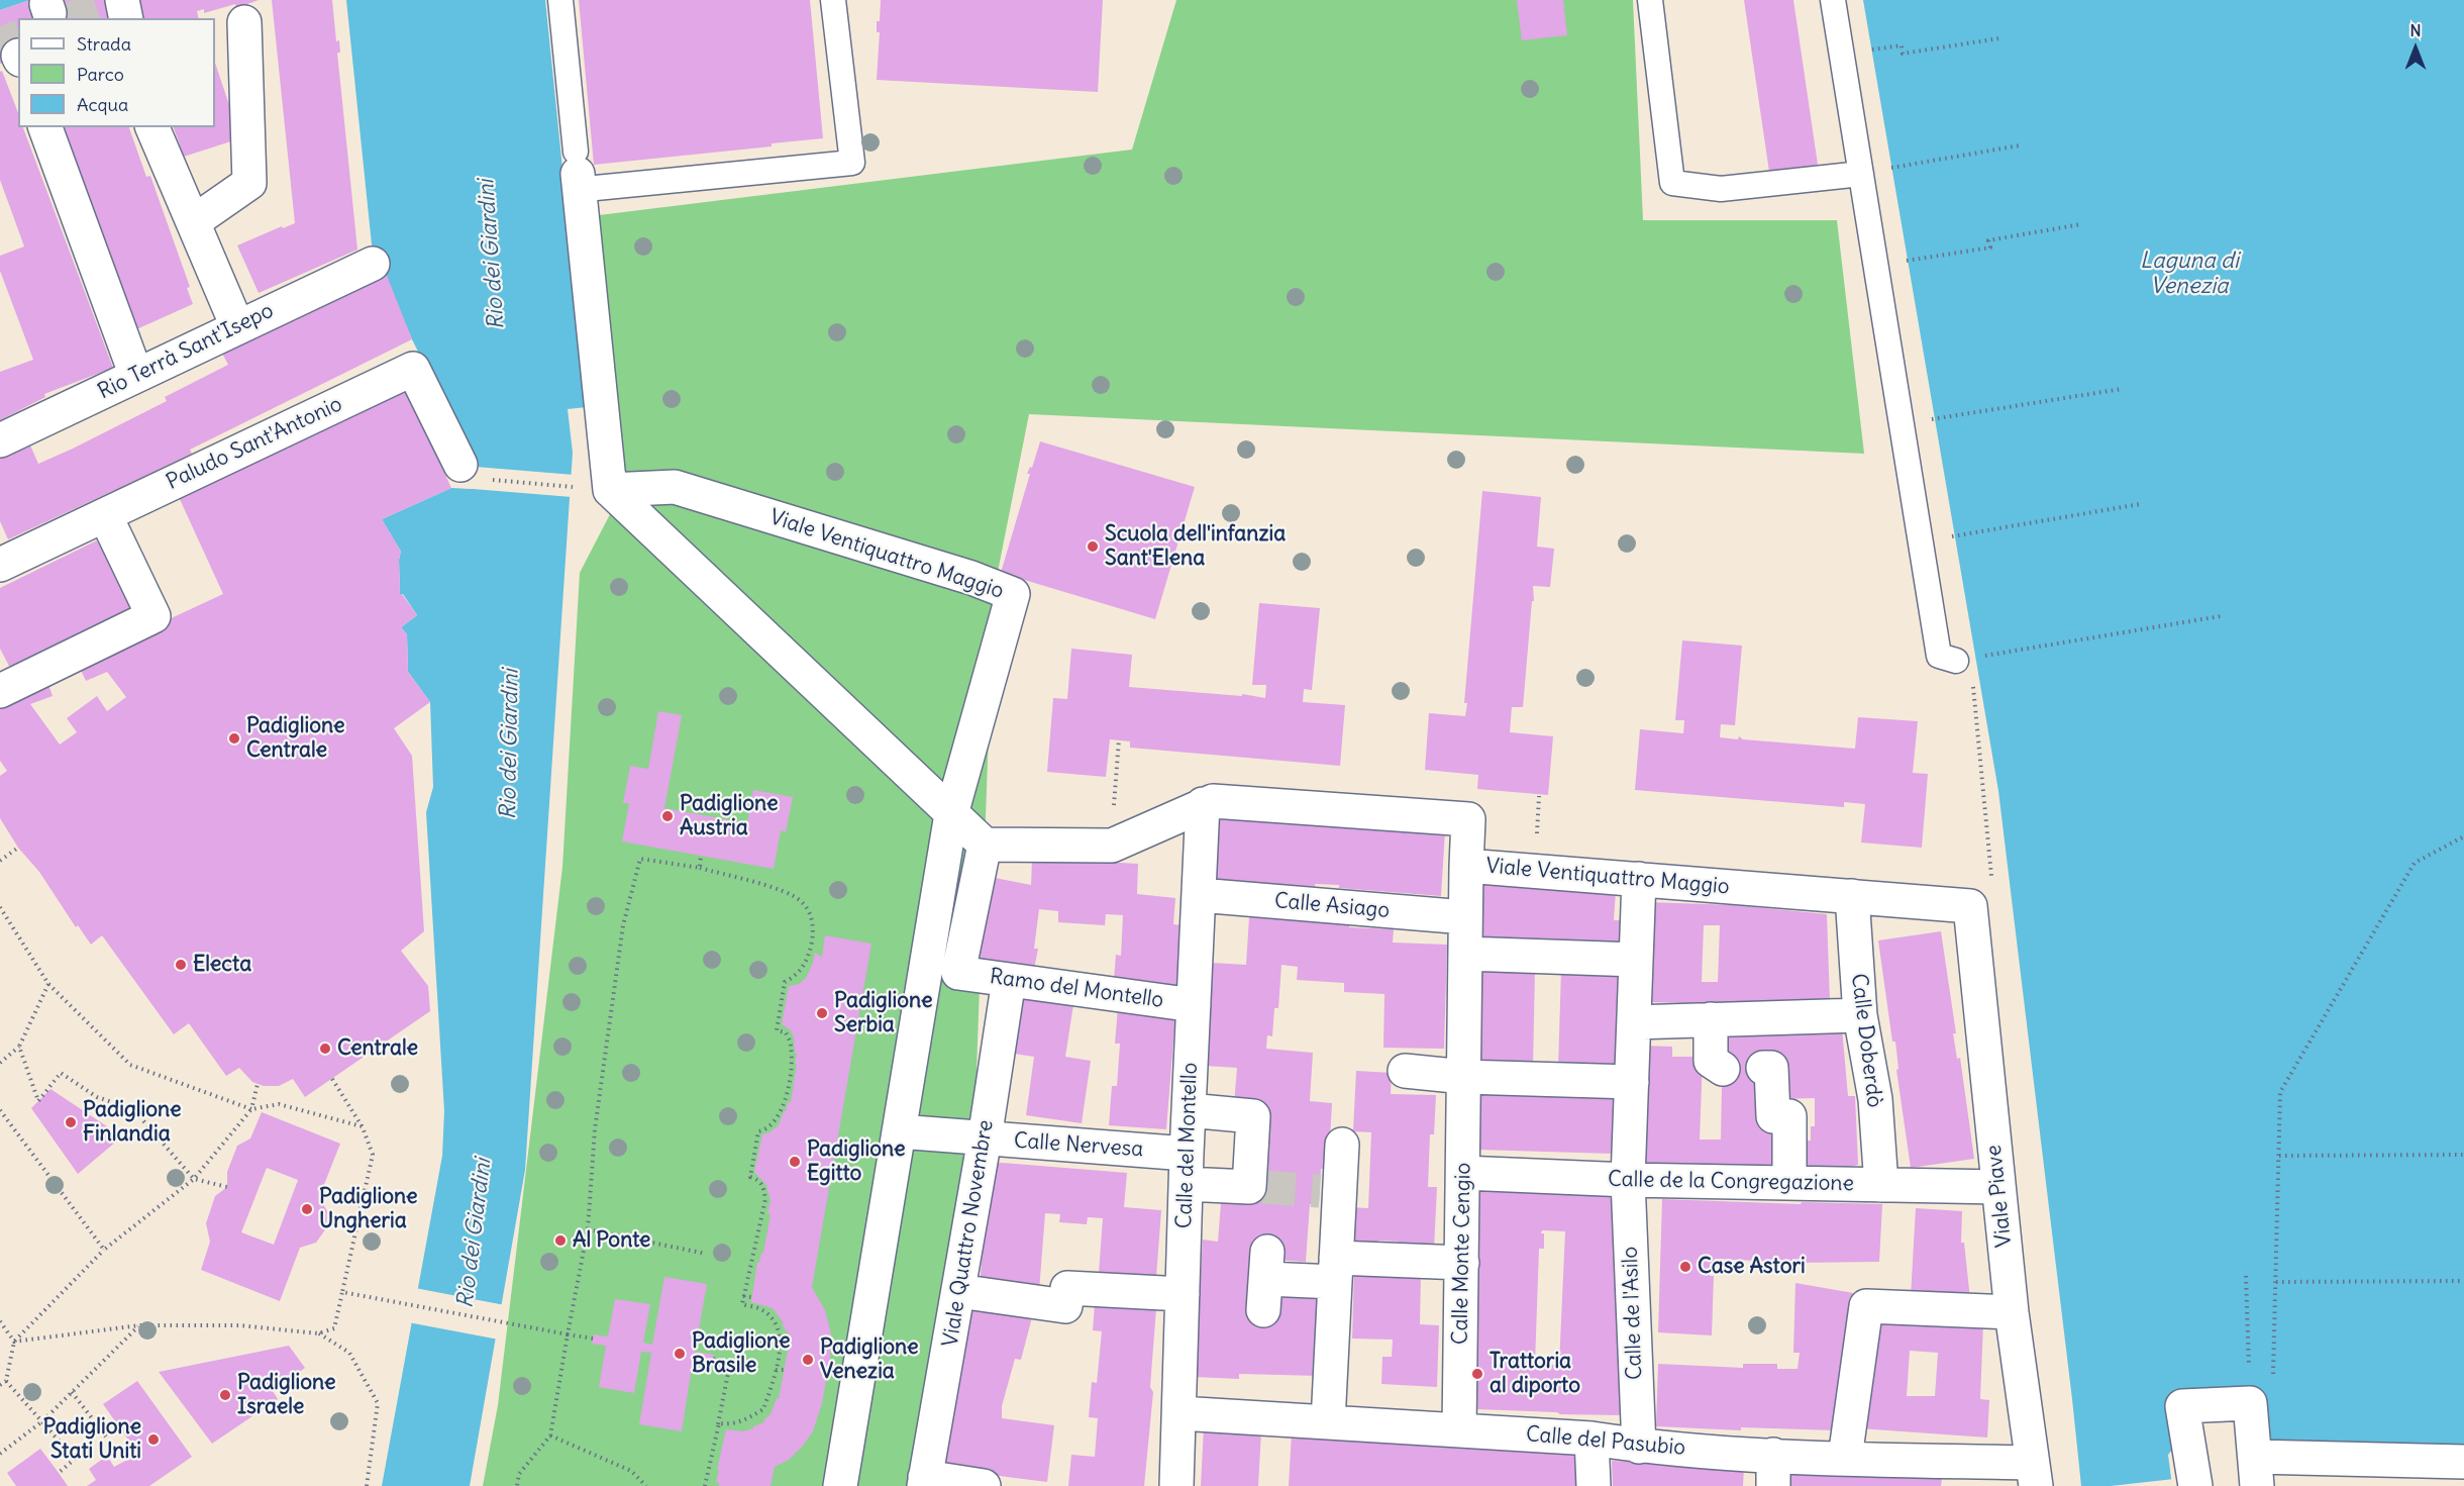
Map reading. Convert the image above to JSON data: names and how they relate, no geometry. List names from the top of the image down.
{
  "streets": {
    "street": [
      "Rio Terrà Sant'Isepo",
      "Paludo Sant'Antonio",
      "Viale Ventiquattro Maggio",
      "Calle Asiago",
      "Ramo del Montello",
      "Calle Doberdò",
      "Calle Nervesa",
      "Calle del Montello",
      "Calle de la Congregazione",
      "Viale Piave",
      "Viale Quattro Novembre",
      "Calle Monte Cengio",
      "Calle de l'Asilo",
      "Calle del Pasubio"
    ]
  },
  "crossings": [
    ["Viale Ventiquattro Maggio", "Ramo del Montello"],
    ["Viale Ventiquattro Maggio", "Calle Doberdò"],
    ["Viale Ventiquattro Maggio", "Calle del Montello"],
    ["Viale Ventiquattro Maggio", "Viale Piave"],
    ["Viale Ventiquattro Maggio", "Calle Monte Cengio"],
    ["Viale Ventiquattro Maggio", "Calle de l'Asilo"],
    ["Calle Asiago", "Calle del Montello"],
    ["Calle Asiago", "Calle Monte Cengio"],
    ["Ramo del Montello", "Calle del Montello"],
    ["Ramo del Montello", "Viale Quattro Novembre"],
    ["Calle Doberdò", "Calle de la Congregazione"],
    ["Calle Nervesa", "Calle del Montello"],
    ["Calle Nervesa", "Viale Quattro Novembre"],
    ["Calle del Montello", "Calle del Pasubio"],
    ["Calle de la Congregazione", "Viale Piave"],
    ["Calle de la Congregazione", "Calle Monte Cengio"],
    ["Calle de la Congregazione", "Calle de l'Asilo"],
    ["Viale Piave", "Calle del Pasubio"],
    ["Calle Monte Cengio", "Calle del Pasubio"],
    ["Calle de l'Asilo", "Calle del Pasubio"]
  ],
  "water": ["Rio dei Giardini", "Laguna di Venezia"],
  "places": [
    "Scuola dell'infanzia Sant'Elena",
    "Padiglione Centrale",
    "Padiglione Austria",
    "Electa",
    "Padiglione Serbia",
    "Centrale",
    "Padiglione Finlandia",
    "Padiglione Egitto",
    "Padiglione Ungheria",
    "Al Ponte",
    "Case Astori",
    "Padiglione Brasile",
    "Padiglione Venezia",
    "Trattoria al diporto",
    "Padiglione Israele",
    "Padiglione Stati Uniti"
  ],
  "legend": ["Strada", "Parco", "Acqua"],
  "north": "top"
}
